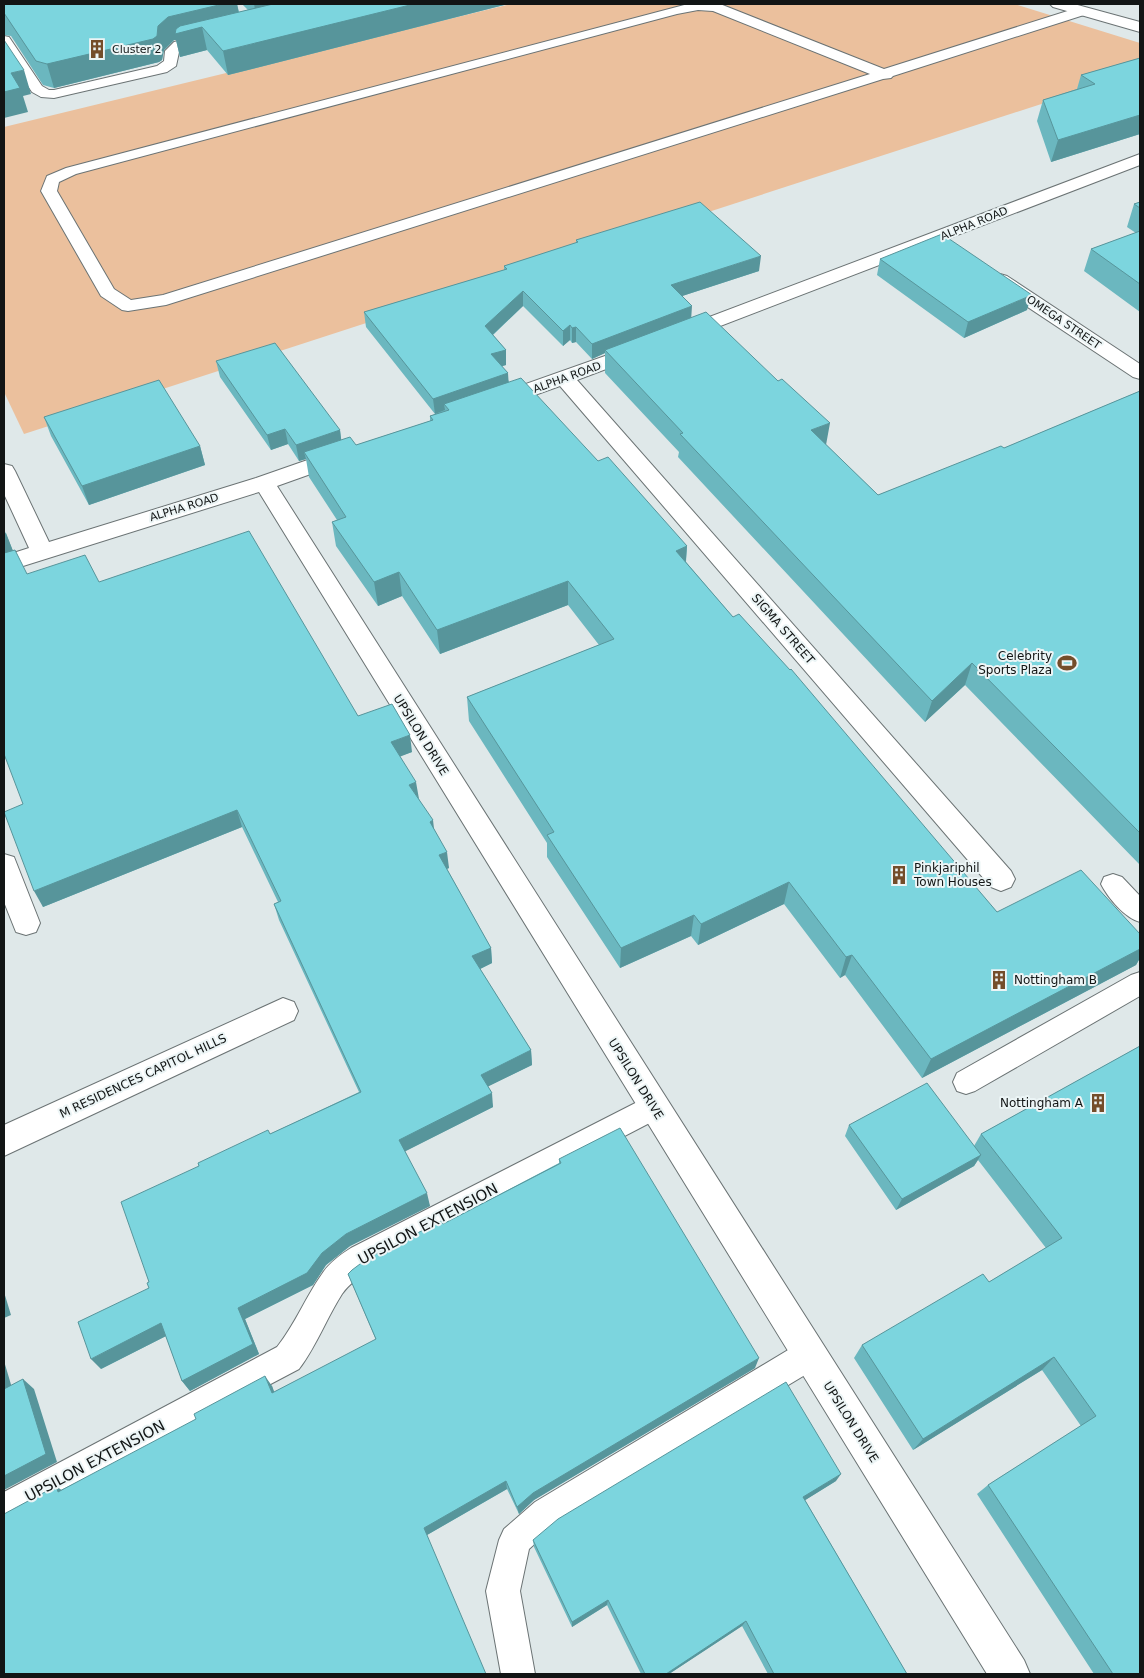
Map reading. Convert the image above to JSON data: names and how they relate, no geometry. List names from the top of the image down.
{
  "streets": {
    "street": [
      "ALPHA ROAD",
      "OMEGA STREET",
      "SIGMA STREET",
      "UPSILON DRIVE",
      "M RESIDENCES CAPITOL HILLS"
    ],
    "lane": ["UPSILON EXTENSION"]
  },
  "crossings": [
    ["ALPHA ROAD", "SIGMA STREET"],
    ["ALPHA ROAD", "UPSILON DRIVE"],
    ["UPSILON DRIVE", "UPSILON EXTENSION"]
  ],
  "places": {
    "building": [
      "Cluster 2",
      "Pinkjariphil Town Houses",
      "Nottingham B",
      "Nottingham A"
    ],
    "sports": ["Celebrity Sports Plaza"]
  }
}
